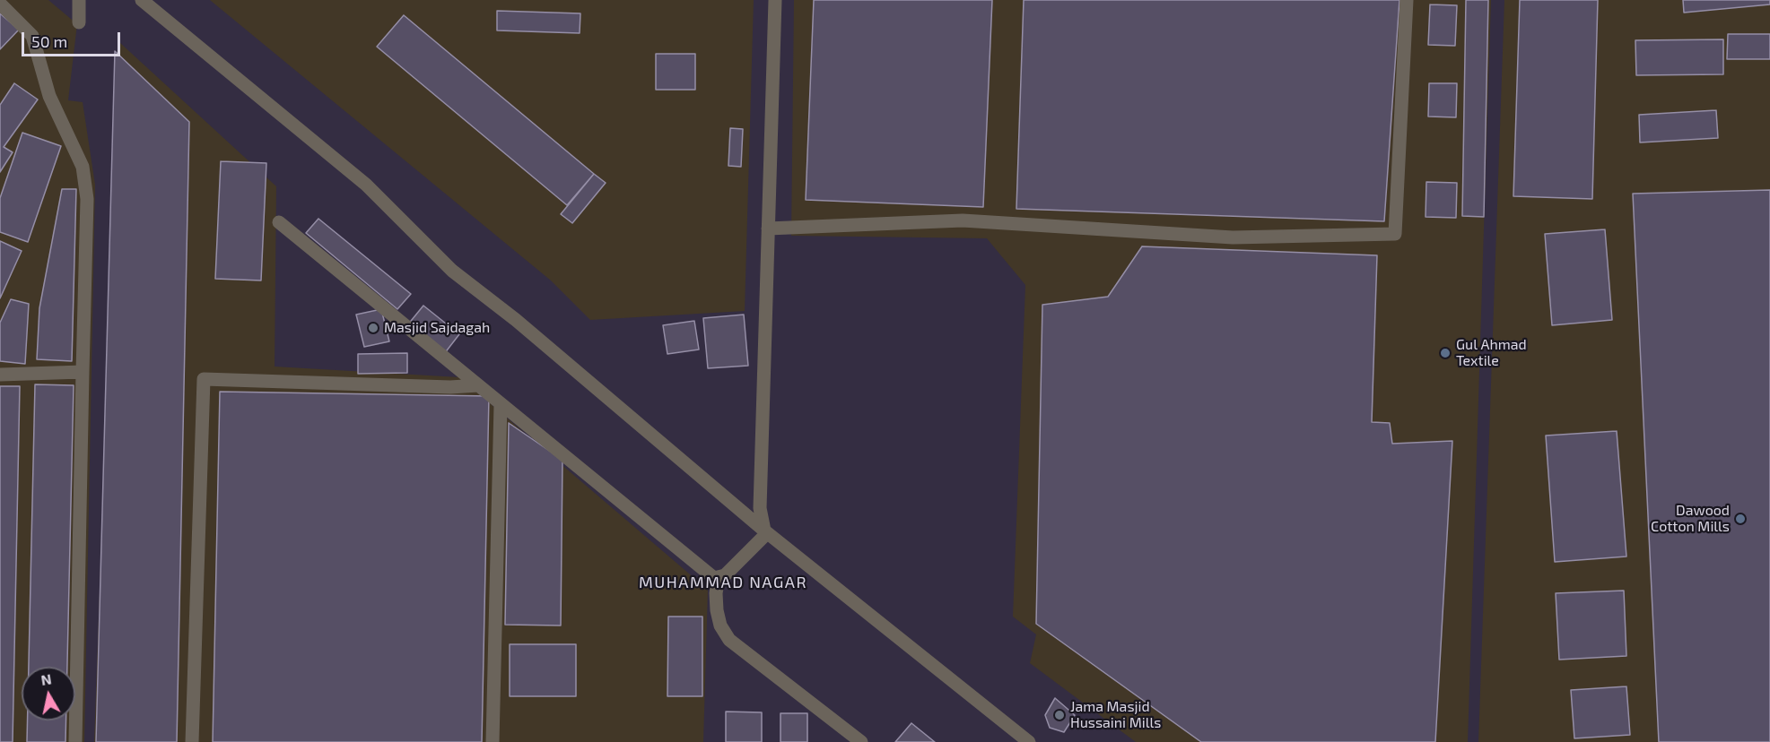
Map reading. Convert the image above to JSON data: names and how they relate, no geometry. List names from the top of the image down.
{
  "districts": ["MUHAMMAD NAGAR"],
  "places": [
    "Masjid Sajdagah",
    "Gul Ahmad Textile",
    "Dawood Cotton Mills",
    "Jama Masjid Hussaini Mills"
  ],
  "scale_bar": "50 m",
  "north": "top"
}
